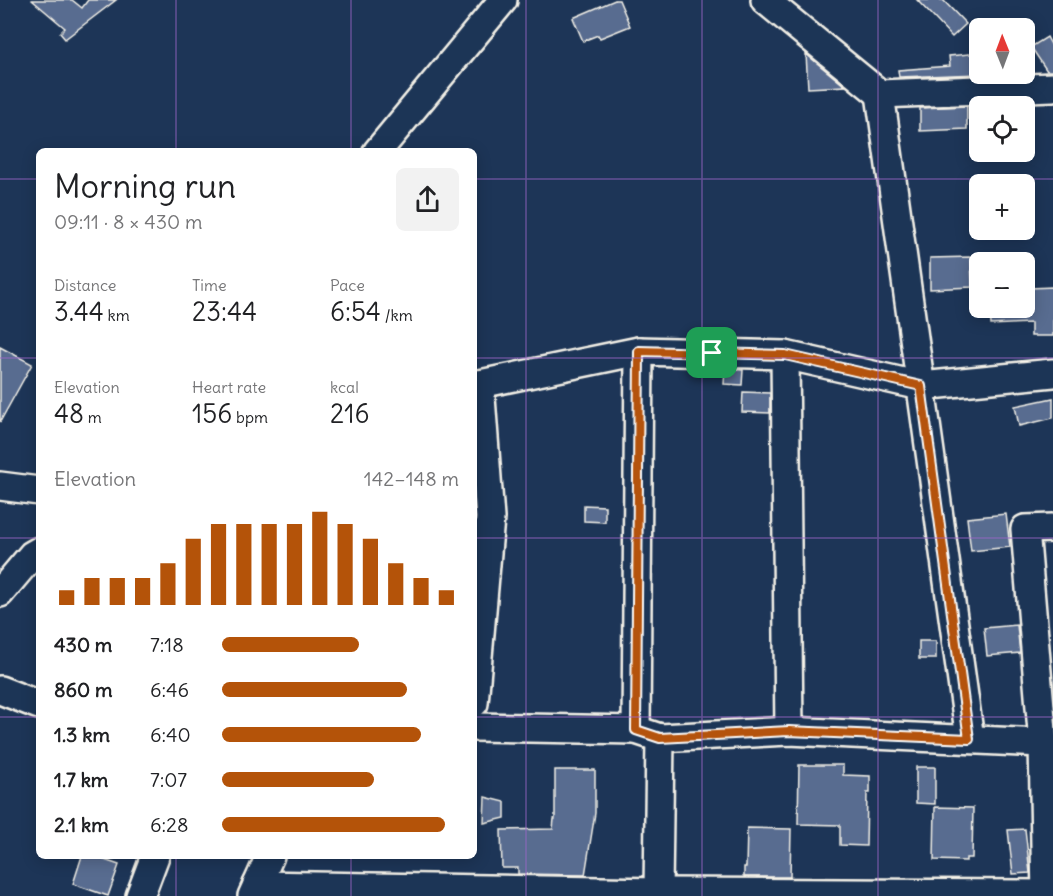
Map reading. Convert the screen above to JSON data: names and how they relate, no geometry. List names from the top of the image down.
{
  "north": "top",
  "page": {
    "map_buttons": ["+", "−"],
    "heading": ["Morning run", "09:11 · 8 × 430 m"],
    "stats": [
      ["Distance", "3.44 km"],
      ["Time", "23:44"],
      ["Pace", "6:54 /km"],
      ["Elevation", "48 m"],
      ["Heart rate", "156 bpm"],
      ["kcal", "216"]
    ],
    "chart": ["Elevation", "142–148 m"],
    "list": [
      {
        "name": "430 m",
        "note": "7:18"
      },
      {
        "name": "860 m",
        "note": "6:46"
      },
      {
        "name": "1.3 km",
        "note": "6:40"
      },
      {
        "name": "1.7 km",
        "note": "7:07"
      },
      {
        "name": "2.1 km",
        "note": "6:28"
      }
    ]
  }
}
